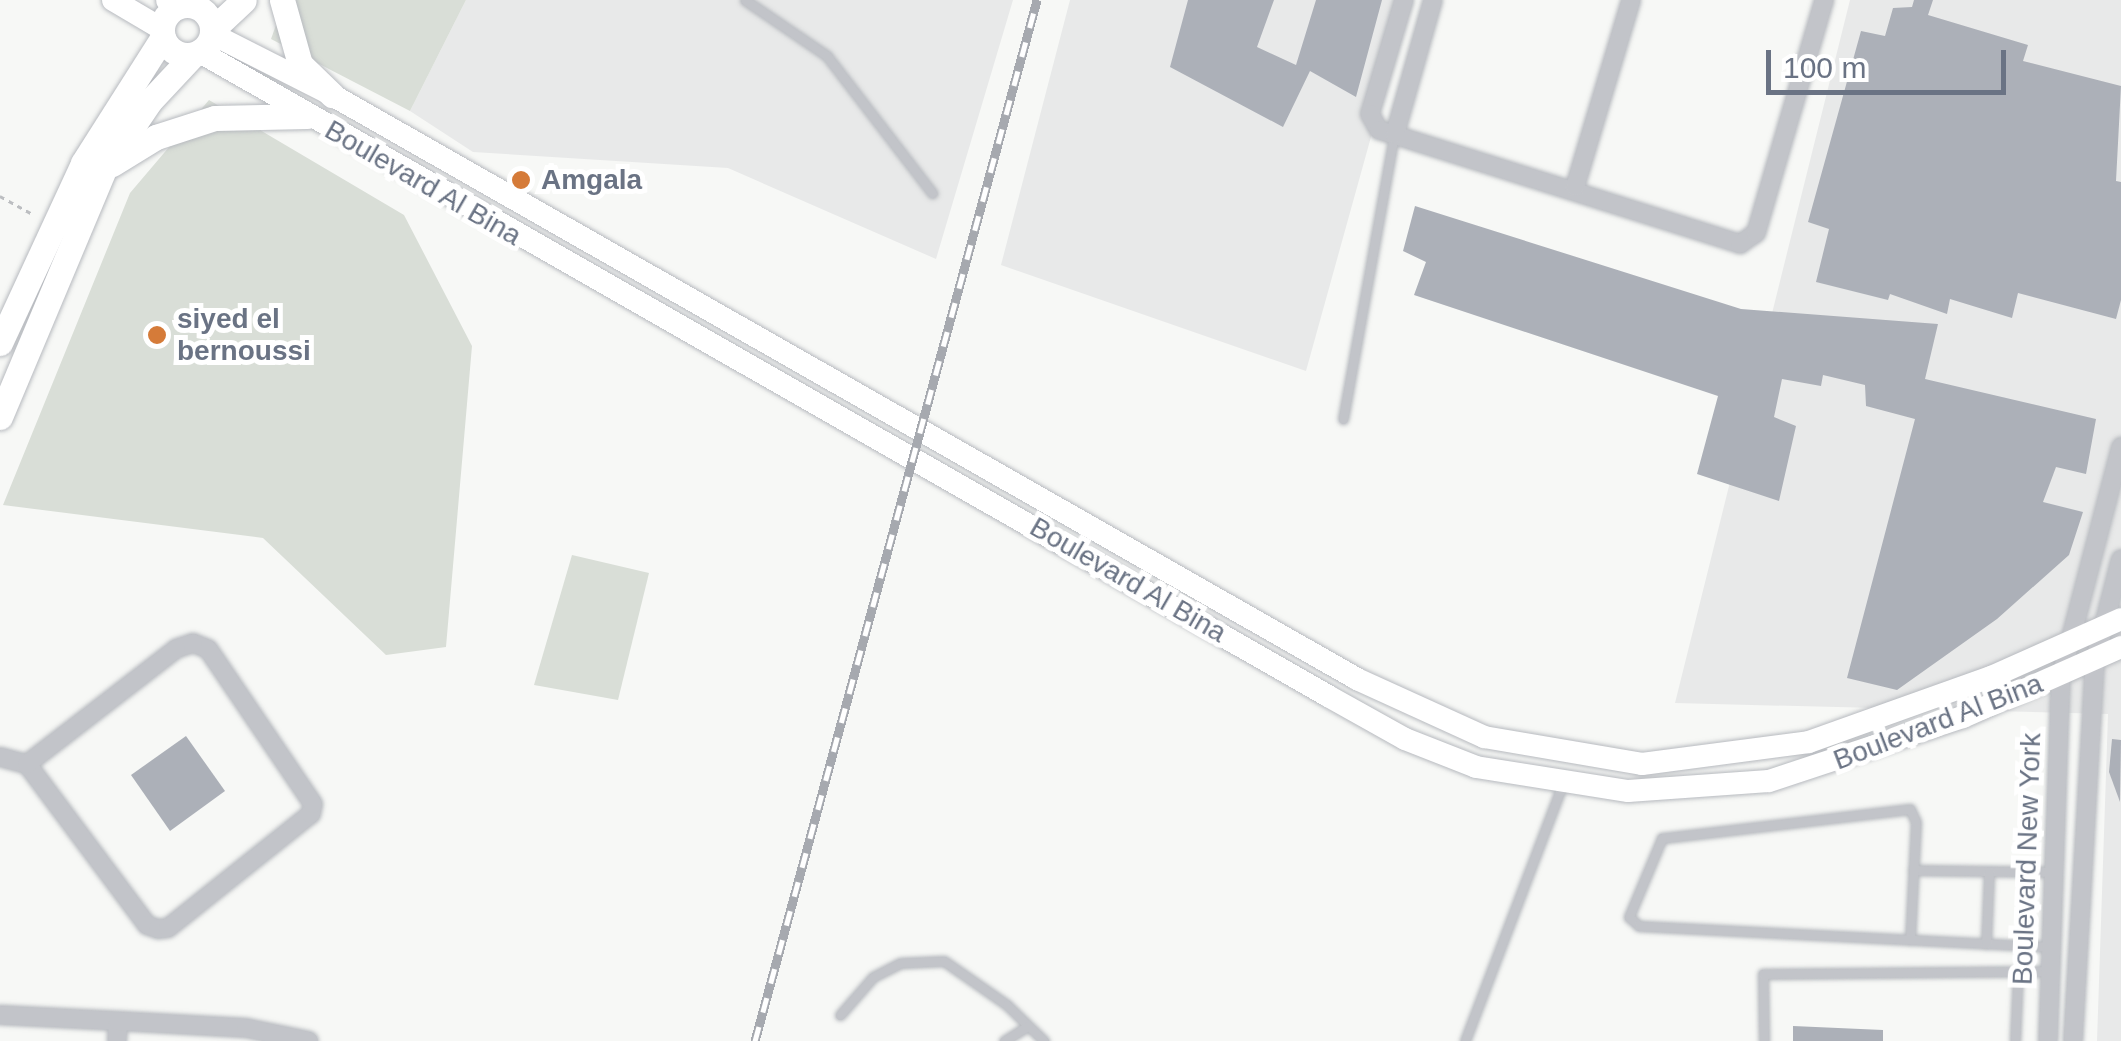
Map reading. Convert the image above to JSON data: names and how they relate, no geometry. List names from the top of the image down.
{
  "streets": {
    "main road": ["Boulevard Al Bina"],
    "street": ["Boulevard New York"]
  },
  "crossings": [
    ["Boulevard Al Bina", "Boulevard New York"]
  ],
  "places": ["Amgala", "siyed el bernoussi"],
  "scale_bar": "100 m"
}
